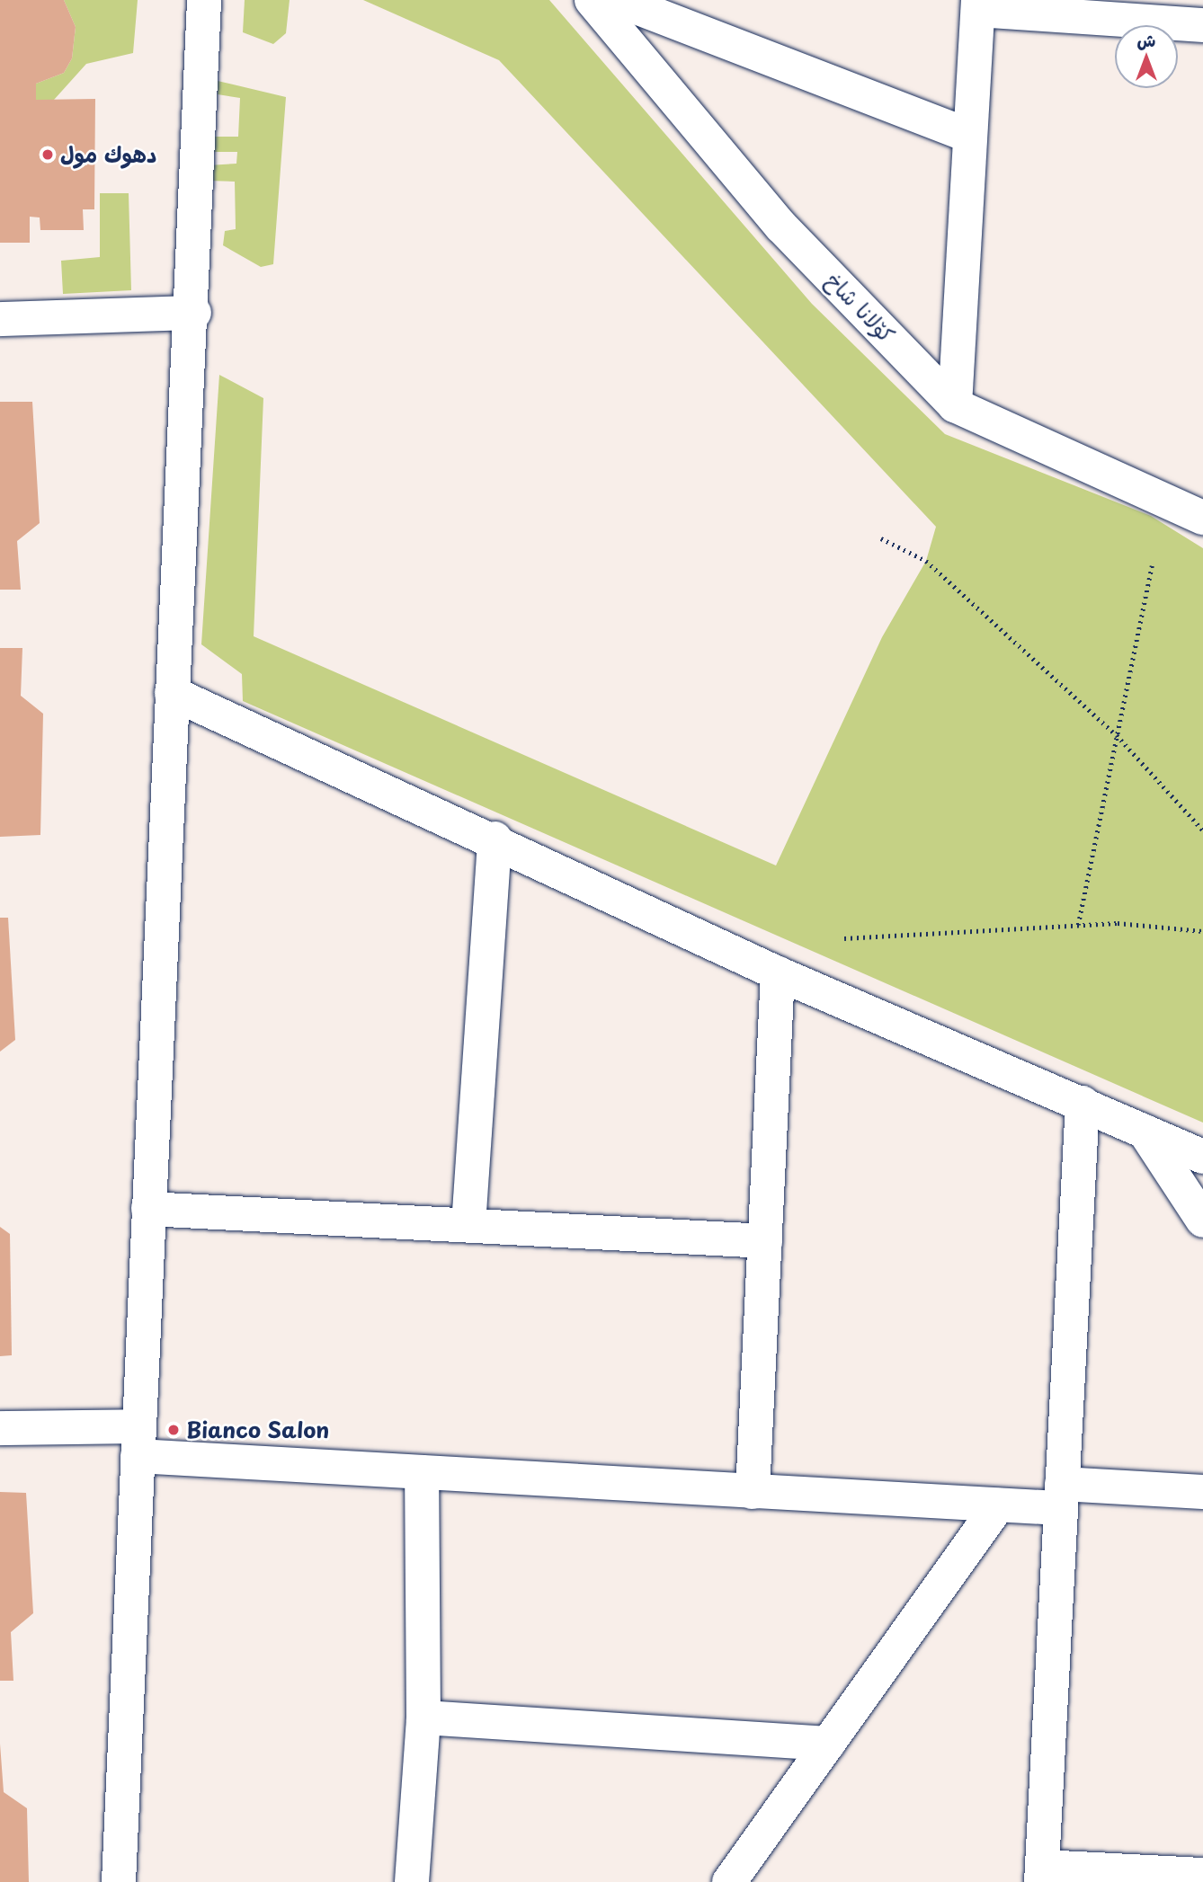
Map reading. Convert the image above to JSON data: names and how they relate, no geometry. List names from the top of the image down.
{
  "streets": {
    "street": ["کۆلانا شاخ"]
  },
  "places": ["دهوك مول", "Bianco Salon"],
  "north": "top"
}
